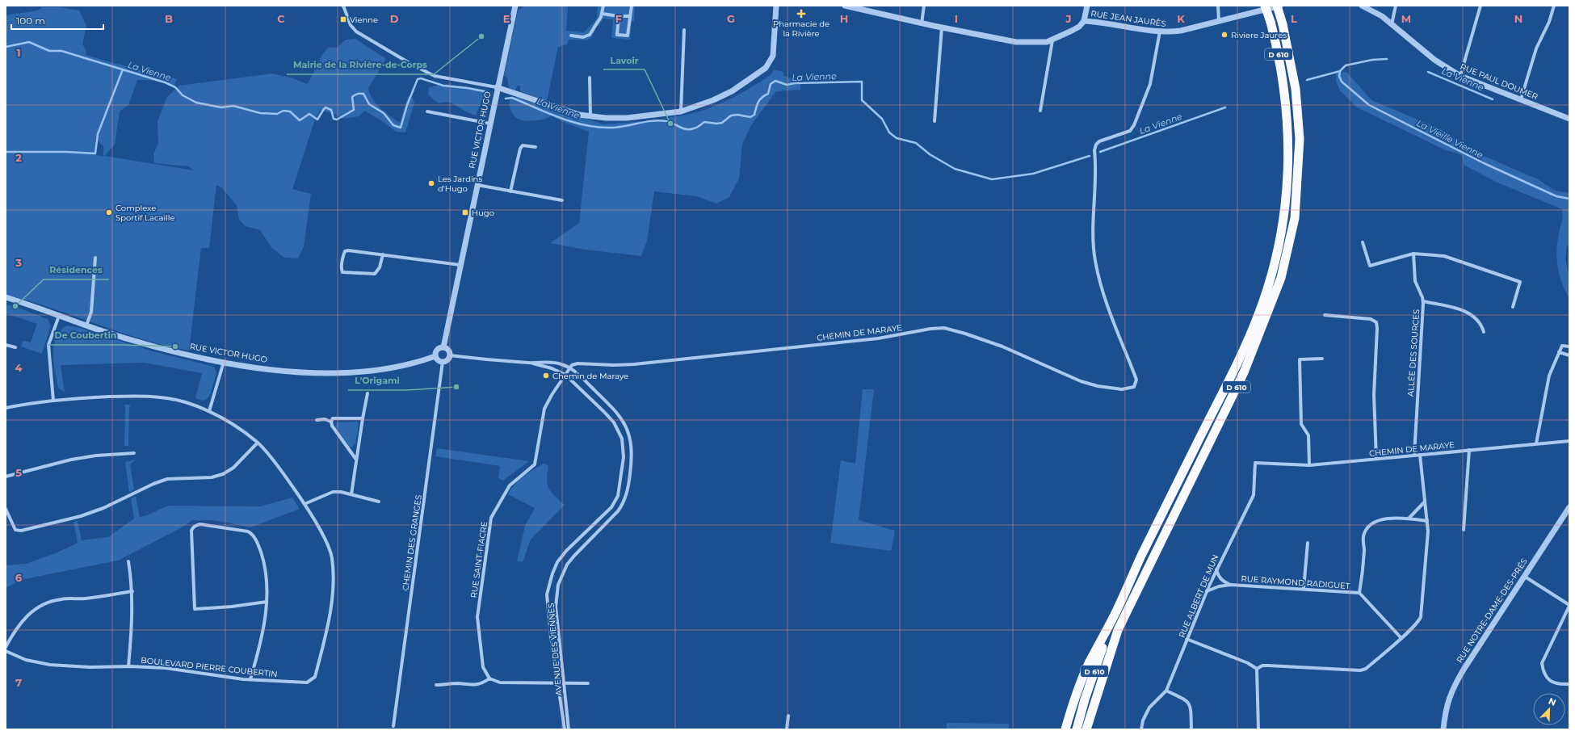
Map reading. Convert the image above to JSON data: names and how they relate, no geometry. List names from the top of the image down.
{
  "streets": {
    "highway": ["D 610"],
    "street": [
      "RUE JEAN JAURÈS",
      "RUE PAUL DOUMER",
      "RUE VICTOR HUGO",
      "CHEMIN DE MARAYE",
      "ALLÉE DES SOURCES",
      "CHEMIN DES GRANGES",
      "RUE SAINT-FIACRE",
      "RUE RAYMOND RADIGUET",
      "RUE ALBERT DE MUN",
      "RUE NOTRE-DAME-DES-PRÉS",
      "AVENUE DES VIENNES",
      "BOULEVARD PIERRE COUBERTIN"
    ]
  },
  "crossings": [
    ["RUE JEAN JAURÈS", "CHEMIN DE MARAYE"],
    ["RUE VICTOR HUGO", "CHEMIN DES GRANGES"],
    ["RUE VICTOR HUGO", "AVENUE DES VIENNES"],
    ["CHEMIN DE MARAYE", "ALLÉE DES SOURCES"],
    ["CHEMIN DE MARAYE", "RUE SAINT-FIACRE"],
    ["CHEMIN DE MARAYE", "RUE ALBERT DE MUN"],
    ["CHEMIN DE MARAYE", "AVENUE DES VIENNES"],
    ["CHEMIN DES GRANGES", "AVENUE DES VIENNES"],
    ["RUE SAINT-FIACRE", "AVENUE DES VIENNES"],
    ["RUE RAYMOND RADIGUET", "RUE ALBERT DE MUN"]
  ],
  "water": ["La Vienne", "La Vieille Vienne"],
  "places": {
    "health": ["Pharmacie de la Rivière"],
    "transit": ["Vienne", "Hugo"],
    "other": [
      "Riviere Jaures",
      "Mairie de la Rivière-de-Corps",
      "Lavoir",
      "Les Jardins d'Hugo",
      "Complexe Sportif Lacaille",
      "Résidences",
      "De Coubertin",
      "Chemin de Maraye",
      "L'Origami"
    ]
  },
  "scale_bar": "100 m",
  "north": "top right",
  "grid": {
    "columns": [
      "B",
      "C",
      "D",
      "E",
      "F",
      "G",
      "H",
      "I",
      "J",
      "K",
      "L",
      "M",
      "N"
    ],
    "rows": [
      "1",
      "2",
      "3",
      "4",
      "5",
      "6",
      "7"
    ]
  }
}
